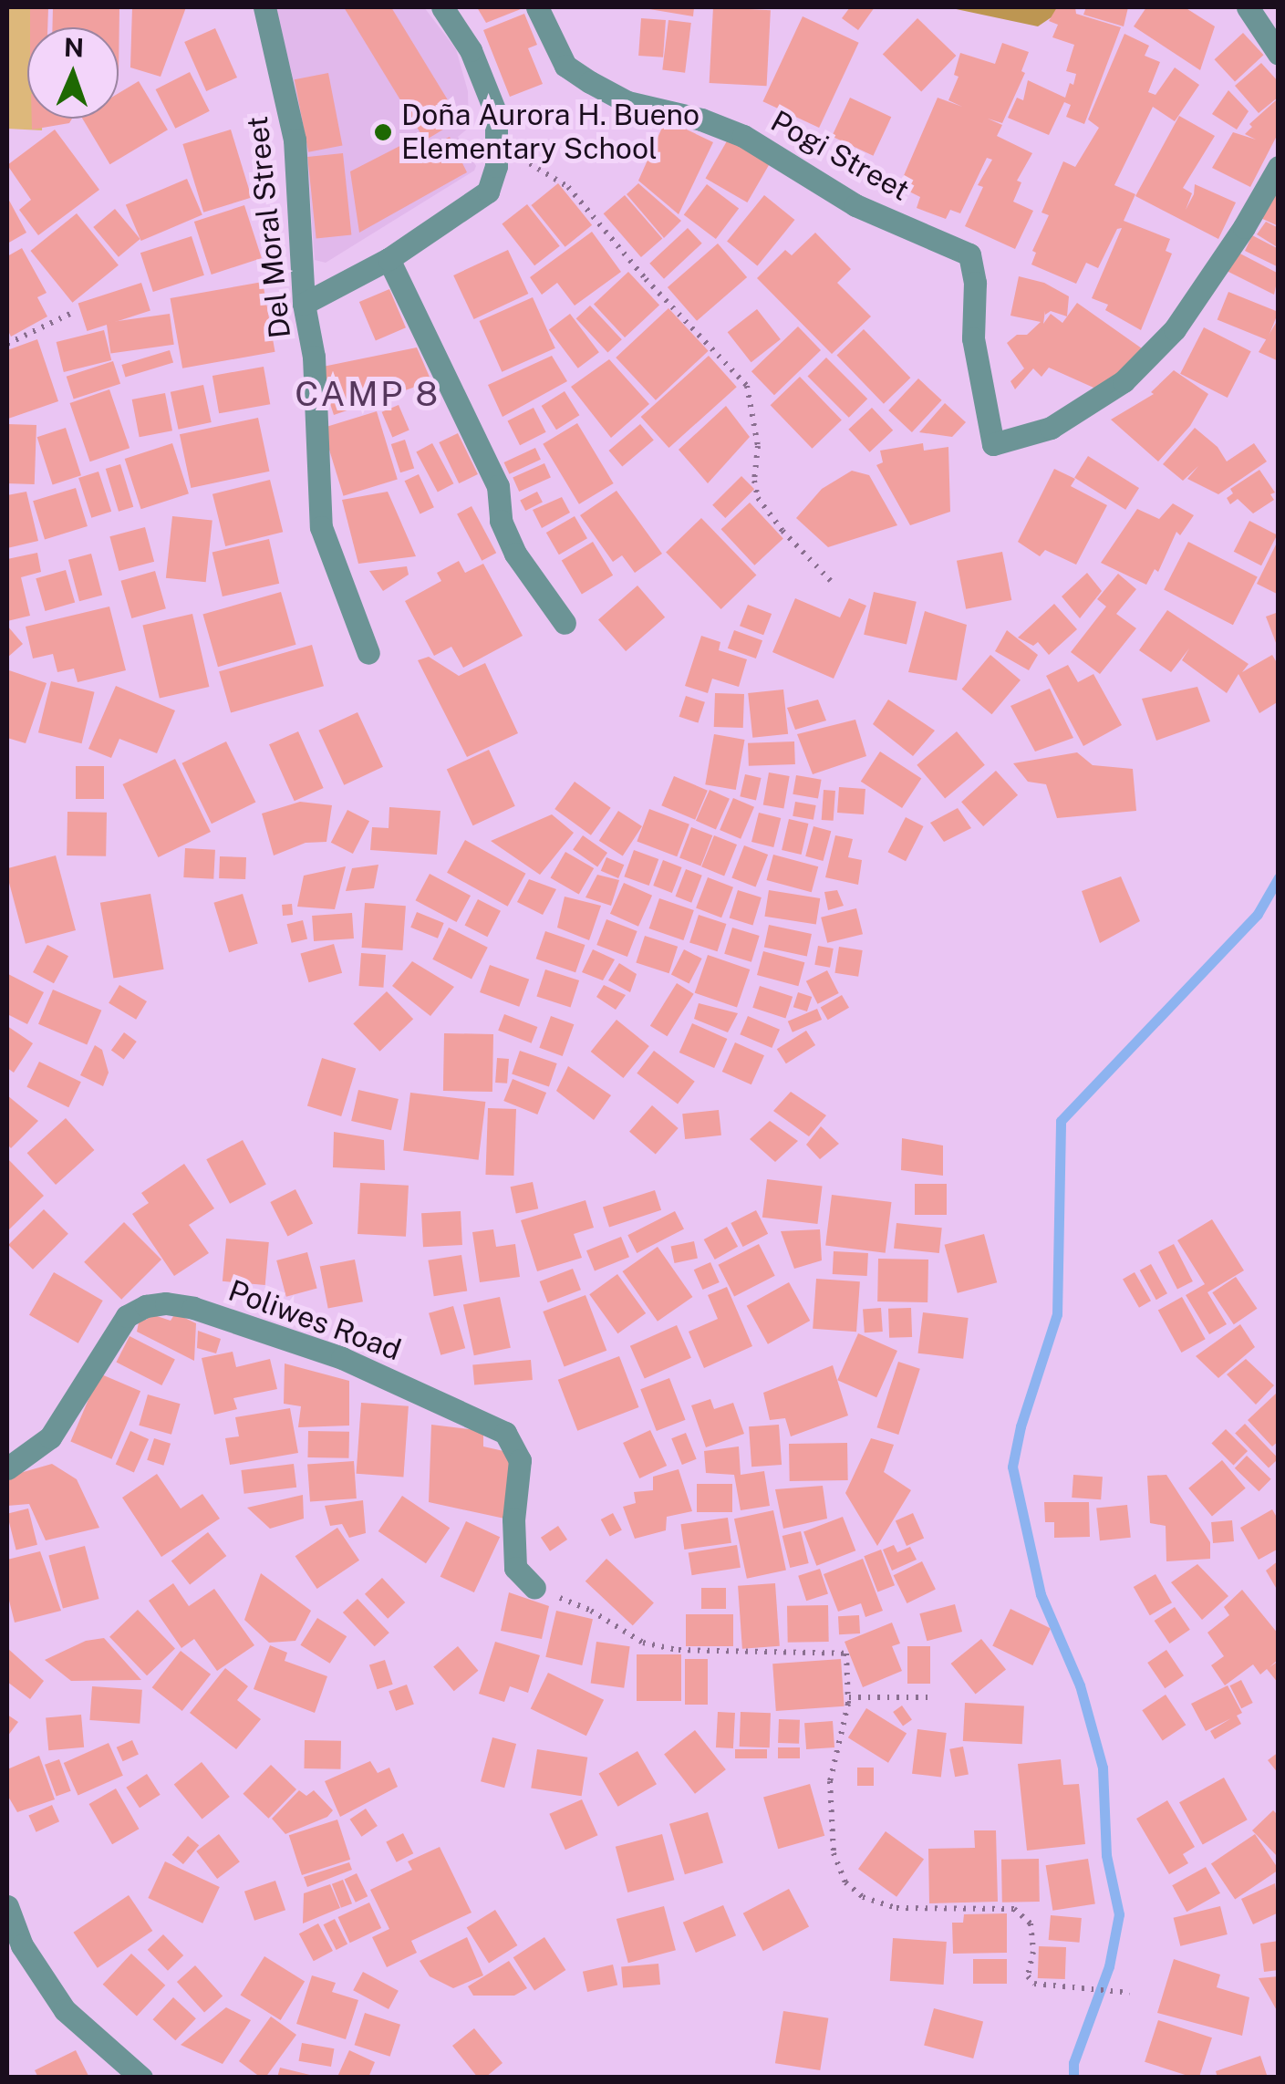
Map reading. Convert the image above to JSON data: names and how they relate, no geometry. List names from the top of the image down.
{
  "streets": {
    "street": ["Pogi Street", "Del Moral Street", "Poliwes Road"]
  },
  "districts": ["CAMP 8"],
  "places": ["Doña Aurora H. Bueno Elementary School"],
  "north": "top"
}
